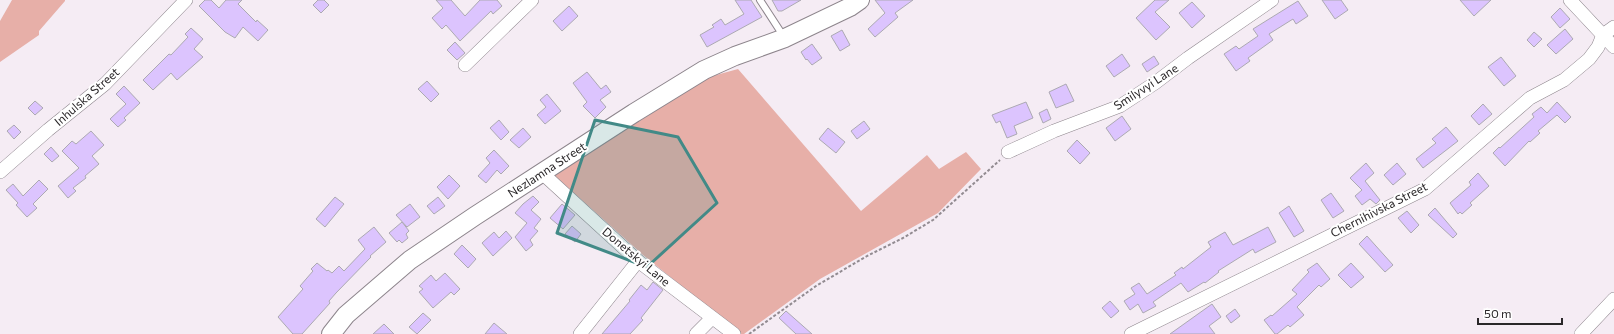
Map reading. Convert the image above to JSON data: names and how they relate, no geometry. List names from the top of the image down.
{
  "streets": {
    "street": [
      "Smilyvyi Lane",
      "Inhulska Street",
      "Nezlamna Street",
      "Chernihivska Street",
      "Donetskyi Lane"
    ]
  },
  "crossings": [
    ["Nezlamna Street", "Donetskyi Lane"]
  ],
  "scale_bar": "50 m"
}
